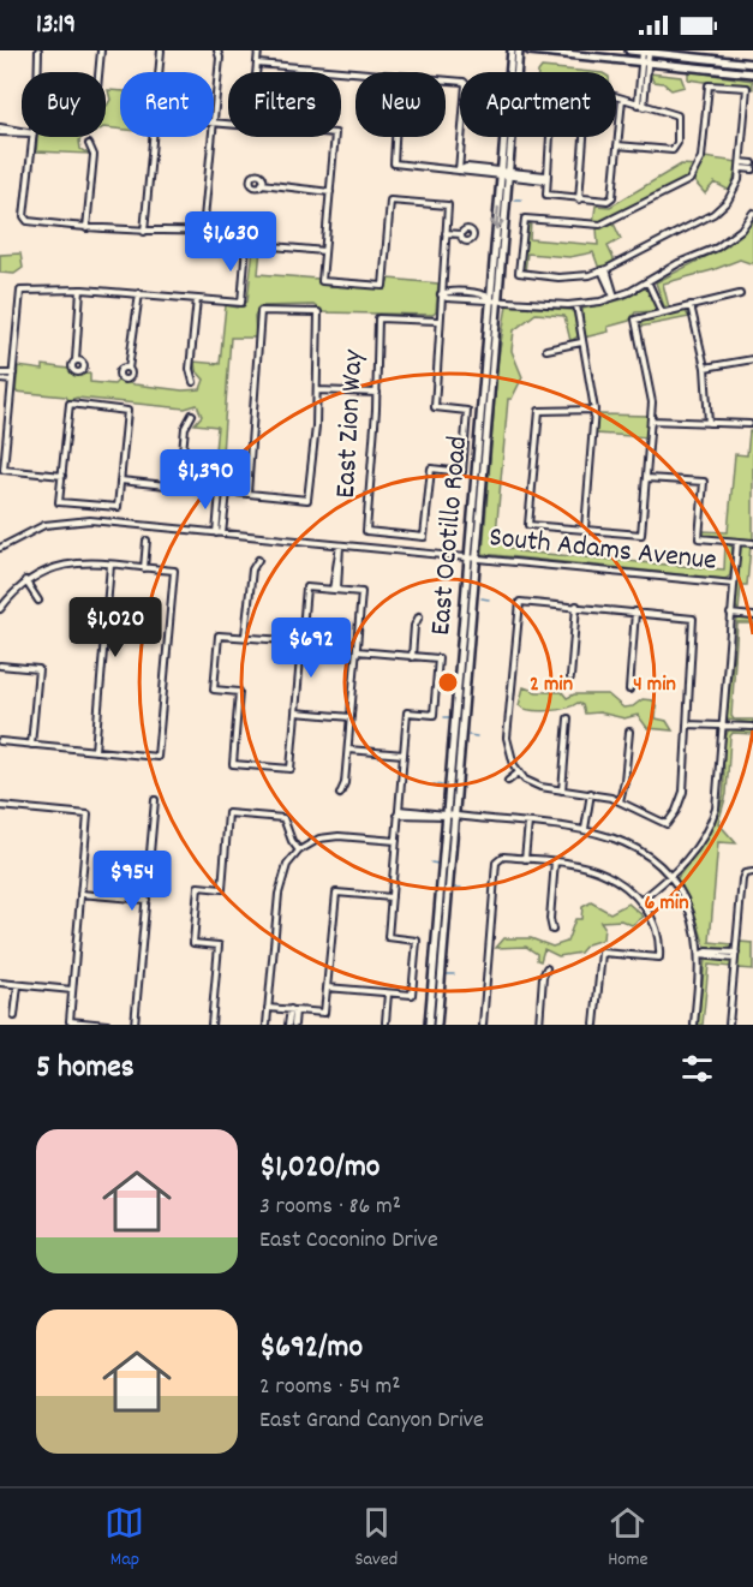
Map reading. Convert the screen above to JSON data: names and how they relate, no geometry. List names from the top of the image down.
{
  "streets": {
    "main road": ["East Ocotillo Road"],
    "street": ["East Zion Way", "South Adams Avenue"]
  },
  "crossings": [
    ["East Ocotillo Road", "South Adams Avenue"]
  ],
  "page": {
    "status": "13:19",
    "chip": [
      "Buy",
      "Rent",
      "Filters",
      "New",
      "Apartment"
    ],
    "price": [
      "$1,630",
      "$1,390",
      "$1,020",
      "$692",
      "$954"
    ],
    "heading": "5 homes",
    "list": [
      {
        "name": "$1,020/mo",
        "note": "3 rooms · 86 m² · East Coconino Drive"
      },
      {
        "name": "$692/mo",
        "note": "2 rooms · 54 m² · East Grand Canyon Drive"
      }
    ],
    "tabs": ["Map", "Saved", "Home"]
  },
  "rings": ["2 min", "4 min", "6 min"]
}
